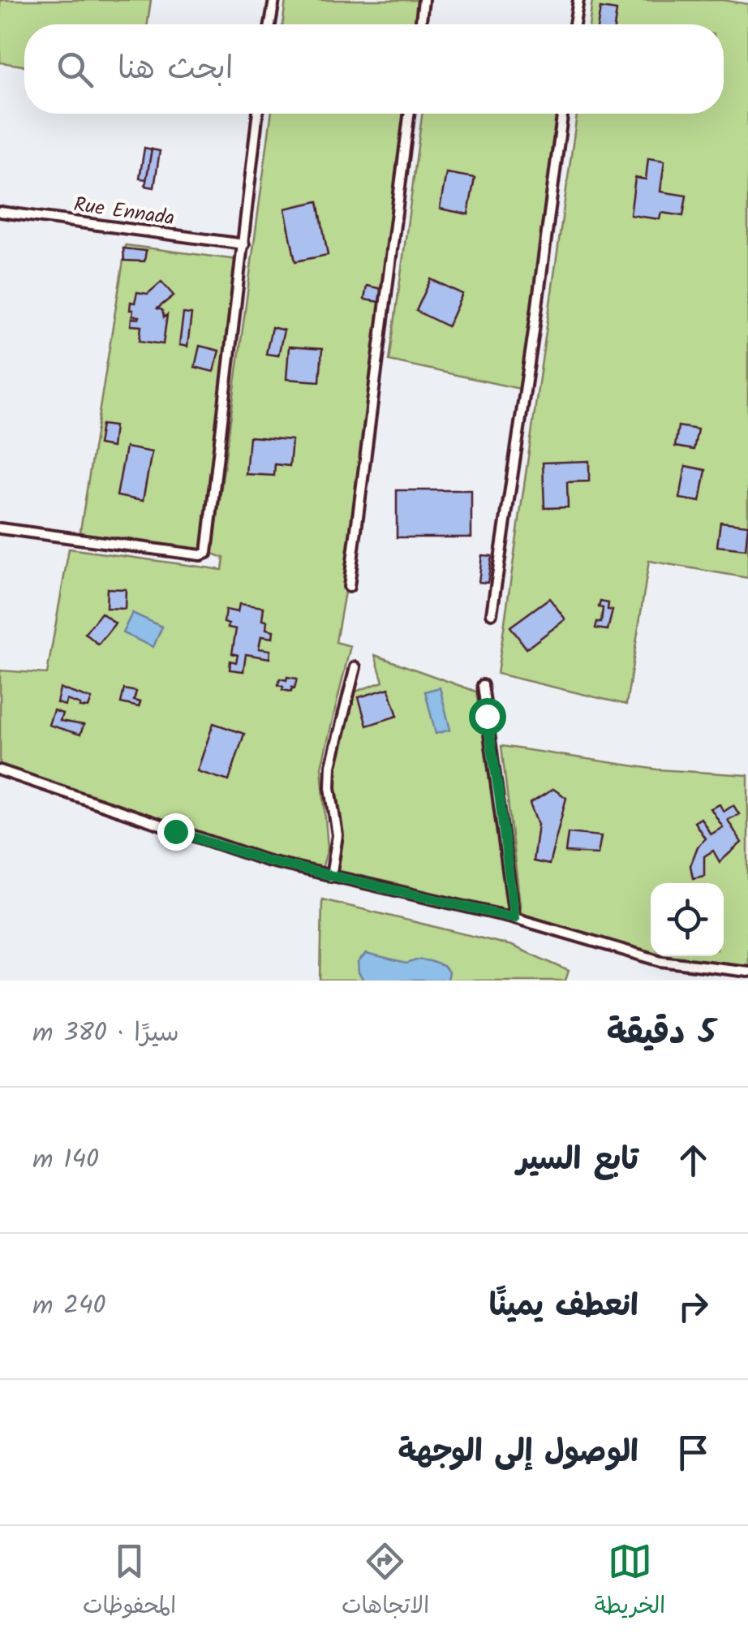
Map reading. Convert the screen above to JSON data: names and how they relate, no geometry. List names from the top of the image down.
{
  "streets": {
    "street": ["Rue Ennada"]
  },
  "page": {
    "search": "ابحث هنا",
    "heading": ["5 دقيقة", "سيرًا · 380 m"],
    "list": [
      ["تابع السير", "140 m"],
      ["انعطف يمينًا", "240 m"],
      "الوصول إلى الوجهة"
    ],
    "nav": ["الخريطة", "الاتجاهات", "المحفوظات"]
  }
}
